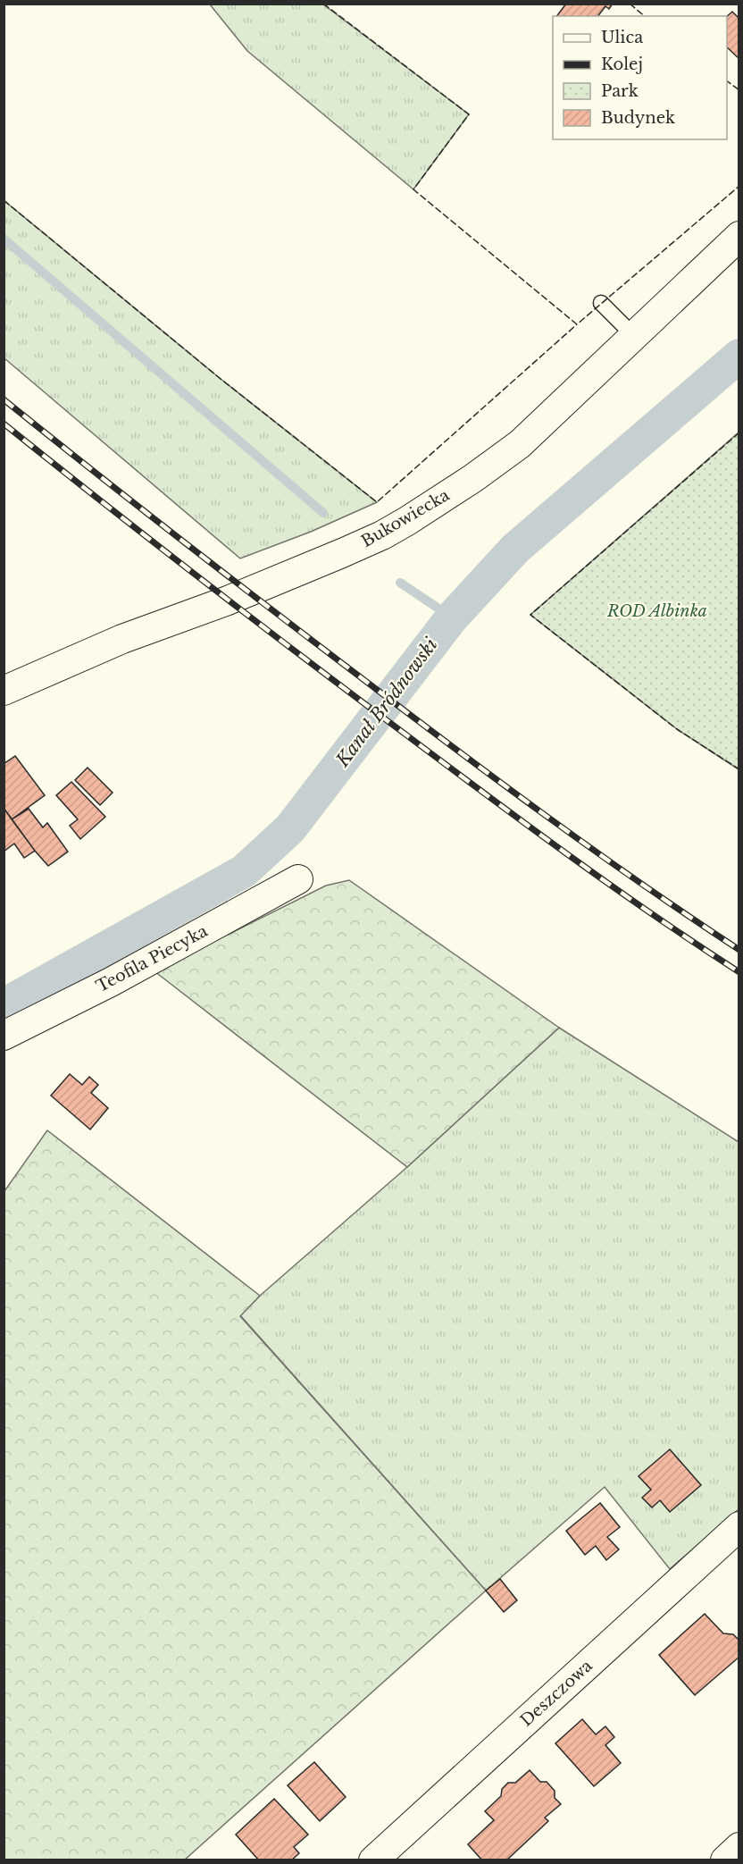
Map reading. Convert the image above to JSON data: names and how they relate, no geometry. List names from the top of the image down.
{
  "streets": {
    "street": ["Bukowiecka", "Teofila Piecyka", "Deszczowa"]
  },
  "water": ["Kanał Bródnowski"],
  "parks": ["ROD Albinka"],
  "legend": [
    "Ulica",
    "Kolej",
    "Park",
    "Budynek"
  ]
}
